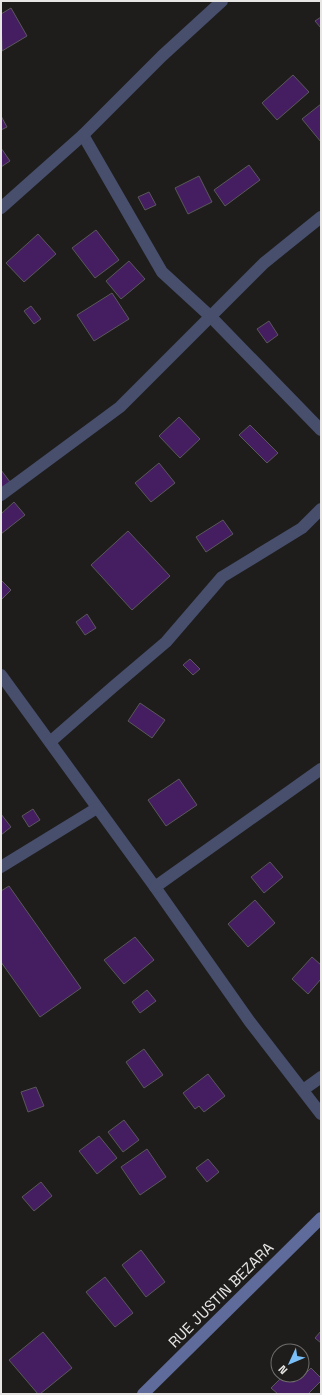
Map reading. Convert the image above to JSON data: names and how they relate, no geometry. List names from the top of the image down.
{
  "streets": {
    "street": ["RUE JUSTIN BEZARA"]
  },
  "north": "bottom left"
}
